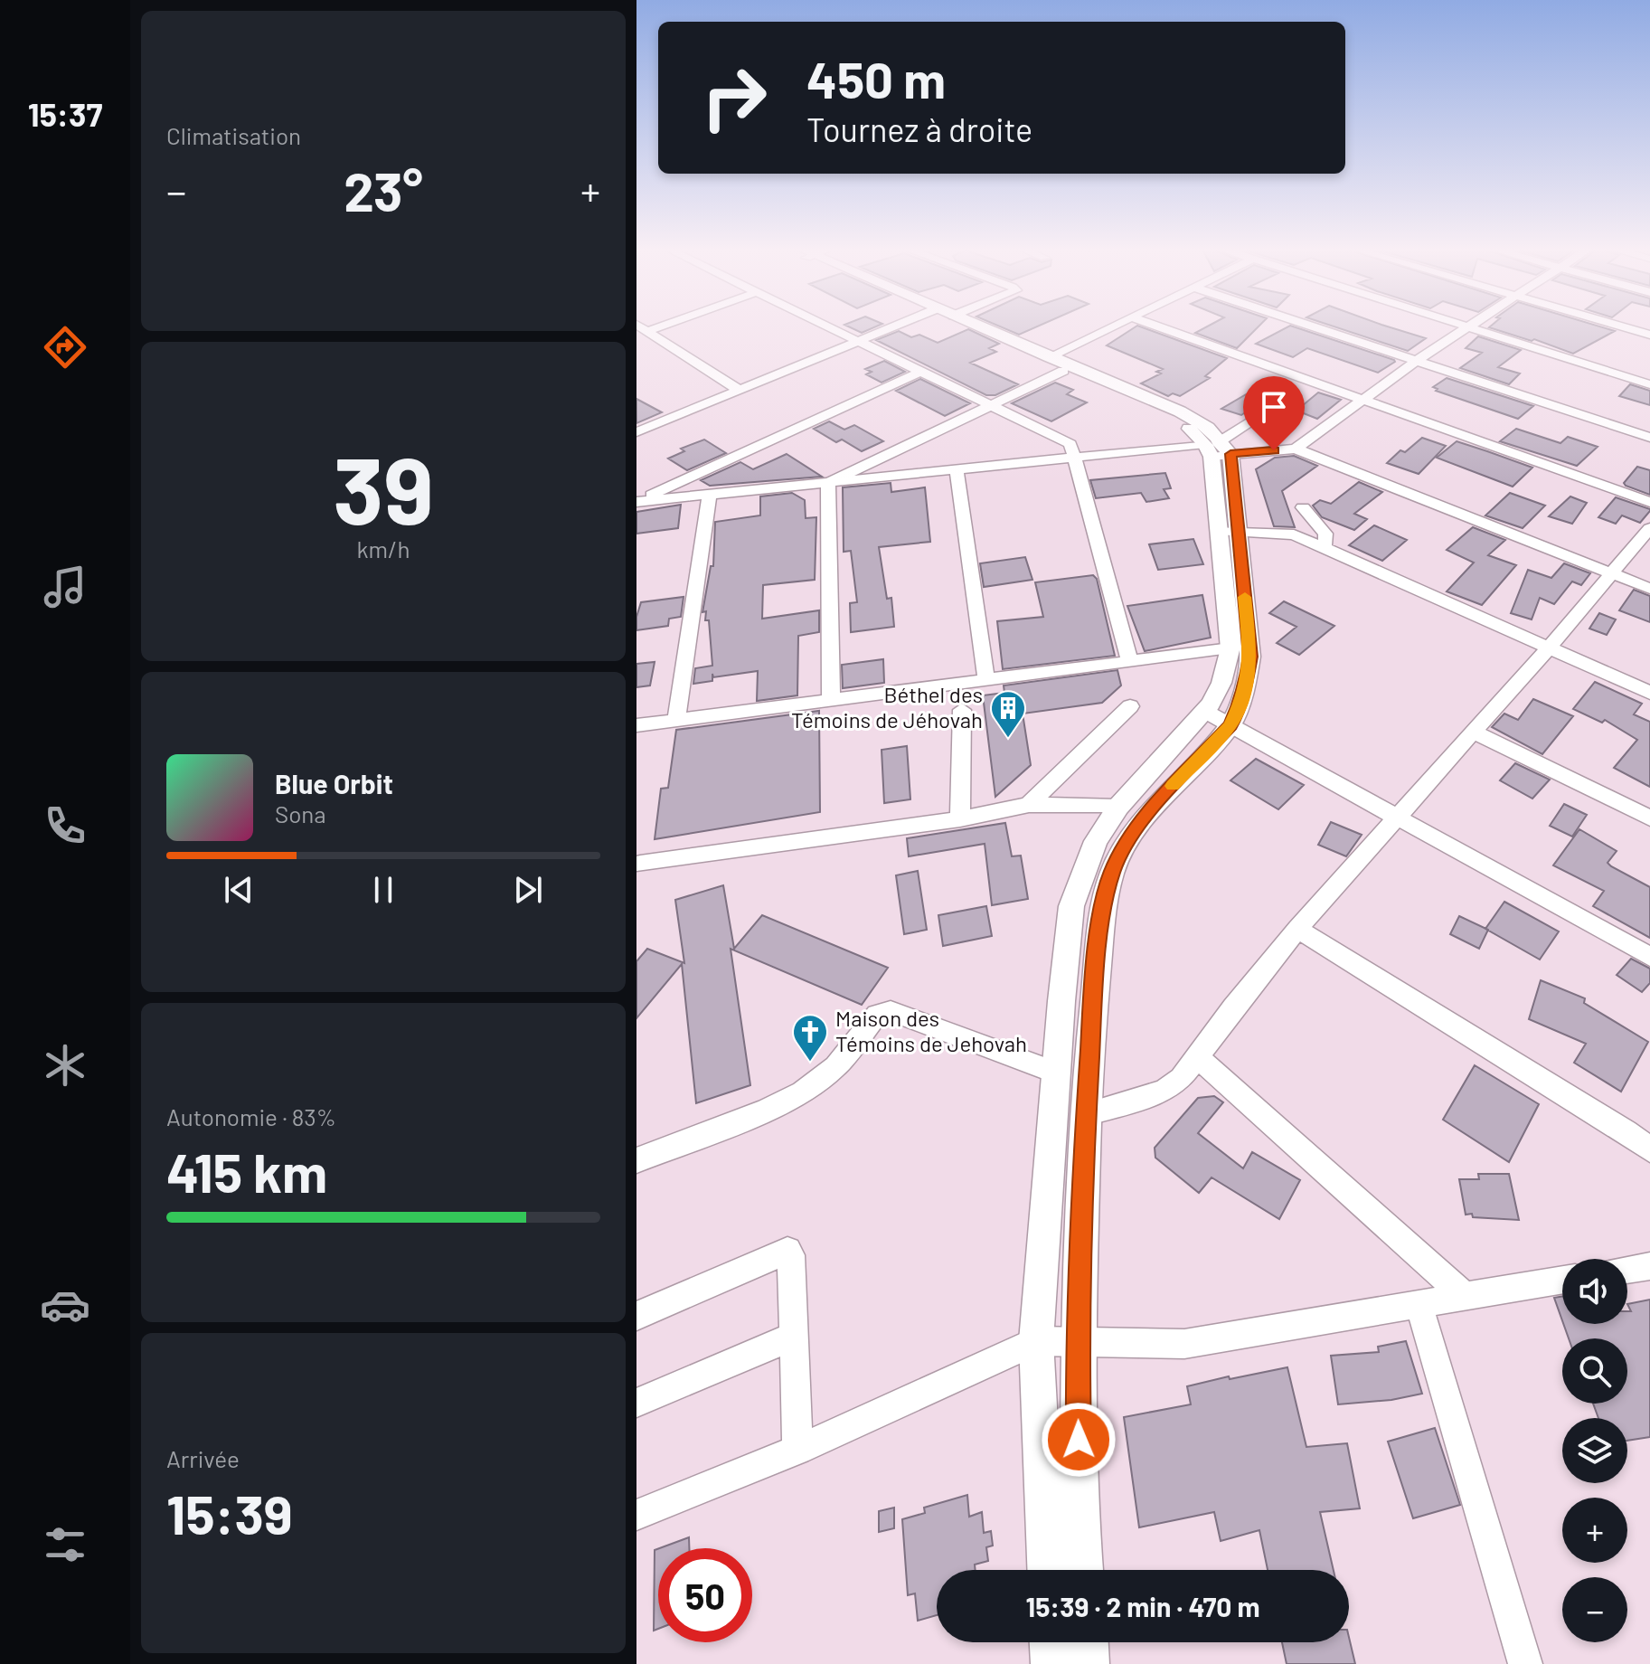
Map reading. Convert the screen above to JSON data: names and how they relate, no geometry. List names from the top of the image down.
{
  "places": {
    "building": ["Béthel des Témoins de Jéhovah"],
    "church": ["Maison des Témoins de Jehovah"]
  },
  "page": {
    "tabs": "15:37",
    "tile": [
      "Climatisation",
      ["39", "km/h"],
      ["Autonomie · 83%", "415 km"],
      ["Arrivée", "15:39"]
    ],
    "turn": ["450 m", "Tournez à droite"],
    "heat": ["−", "23°", "+"],
    "song": ["Blue Orbit", "Sona"],
    "map_buttons": ["+", "−"],
    "limit": "50",
    "trip": "15:39 · 2 min · 470 m"
  }
}
